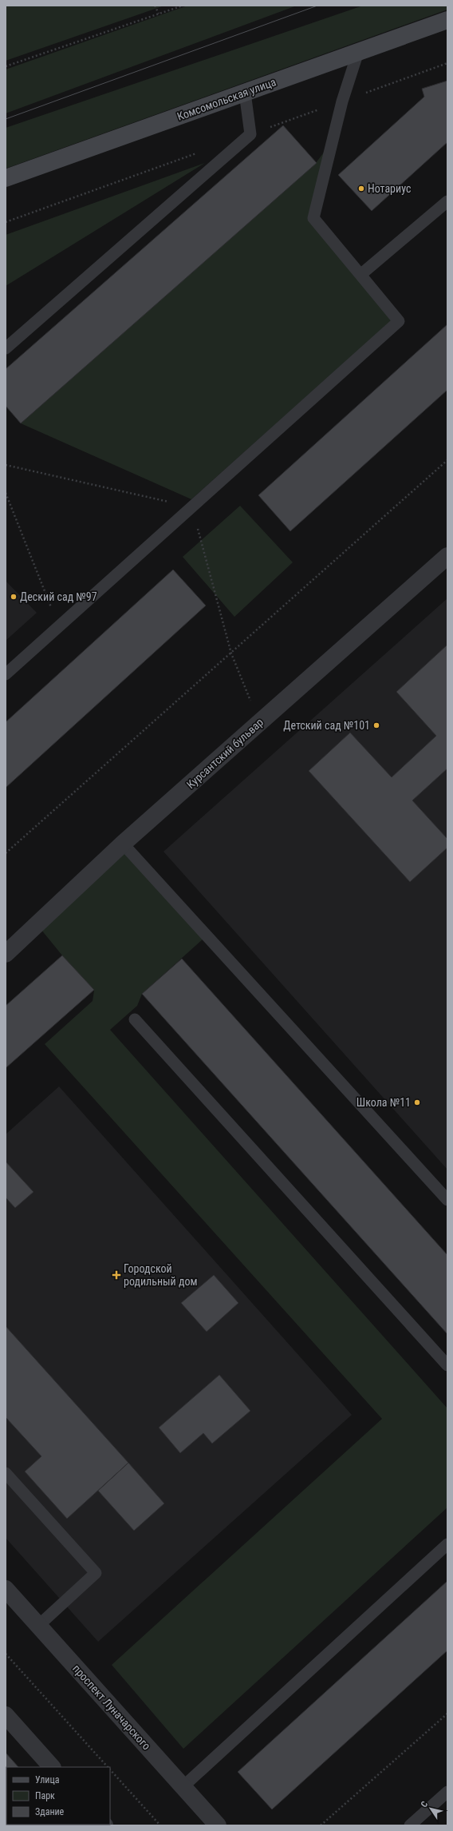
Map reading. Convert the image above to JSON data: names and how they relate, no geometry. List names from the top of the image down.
{
  "streets": {
    "street": ["Комсомольская улица", "Курсантский бульвар", "проспект Луначарского"]
  },
  "places": {
    "other": [
      "Нотариус",
      "Деский сад №97",
      "Детский сад №101",
      "Школа №11"
    ],
    "health": ["Городской родильный дом"]
  },
  "legend": ["Улица", "Парк", "Здание"],
  "north": "top left"
}
